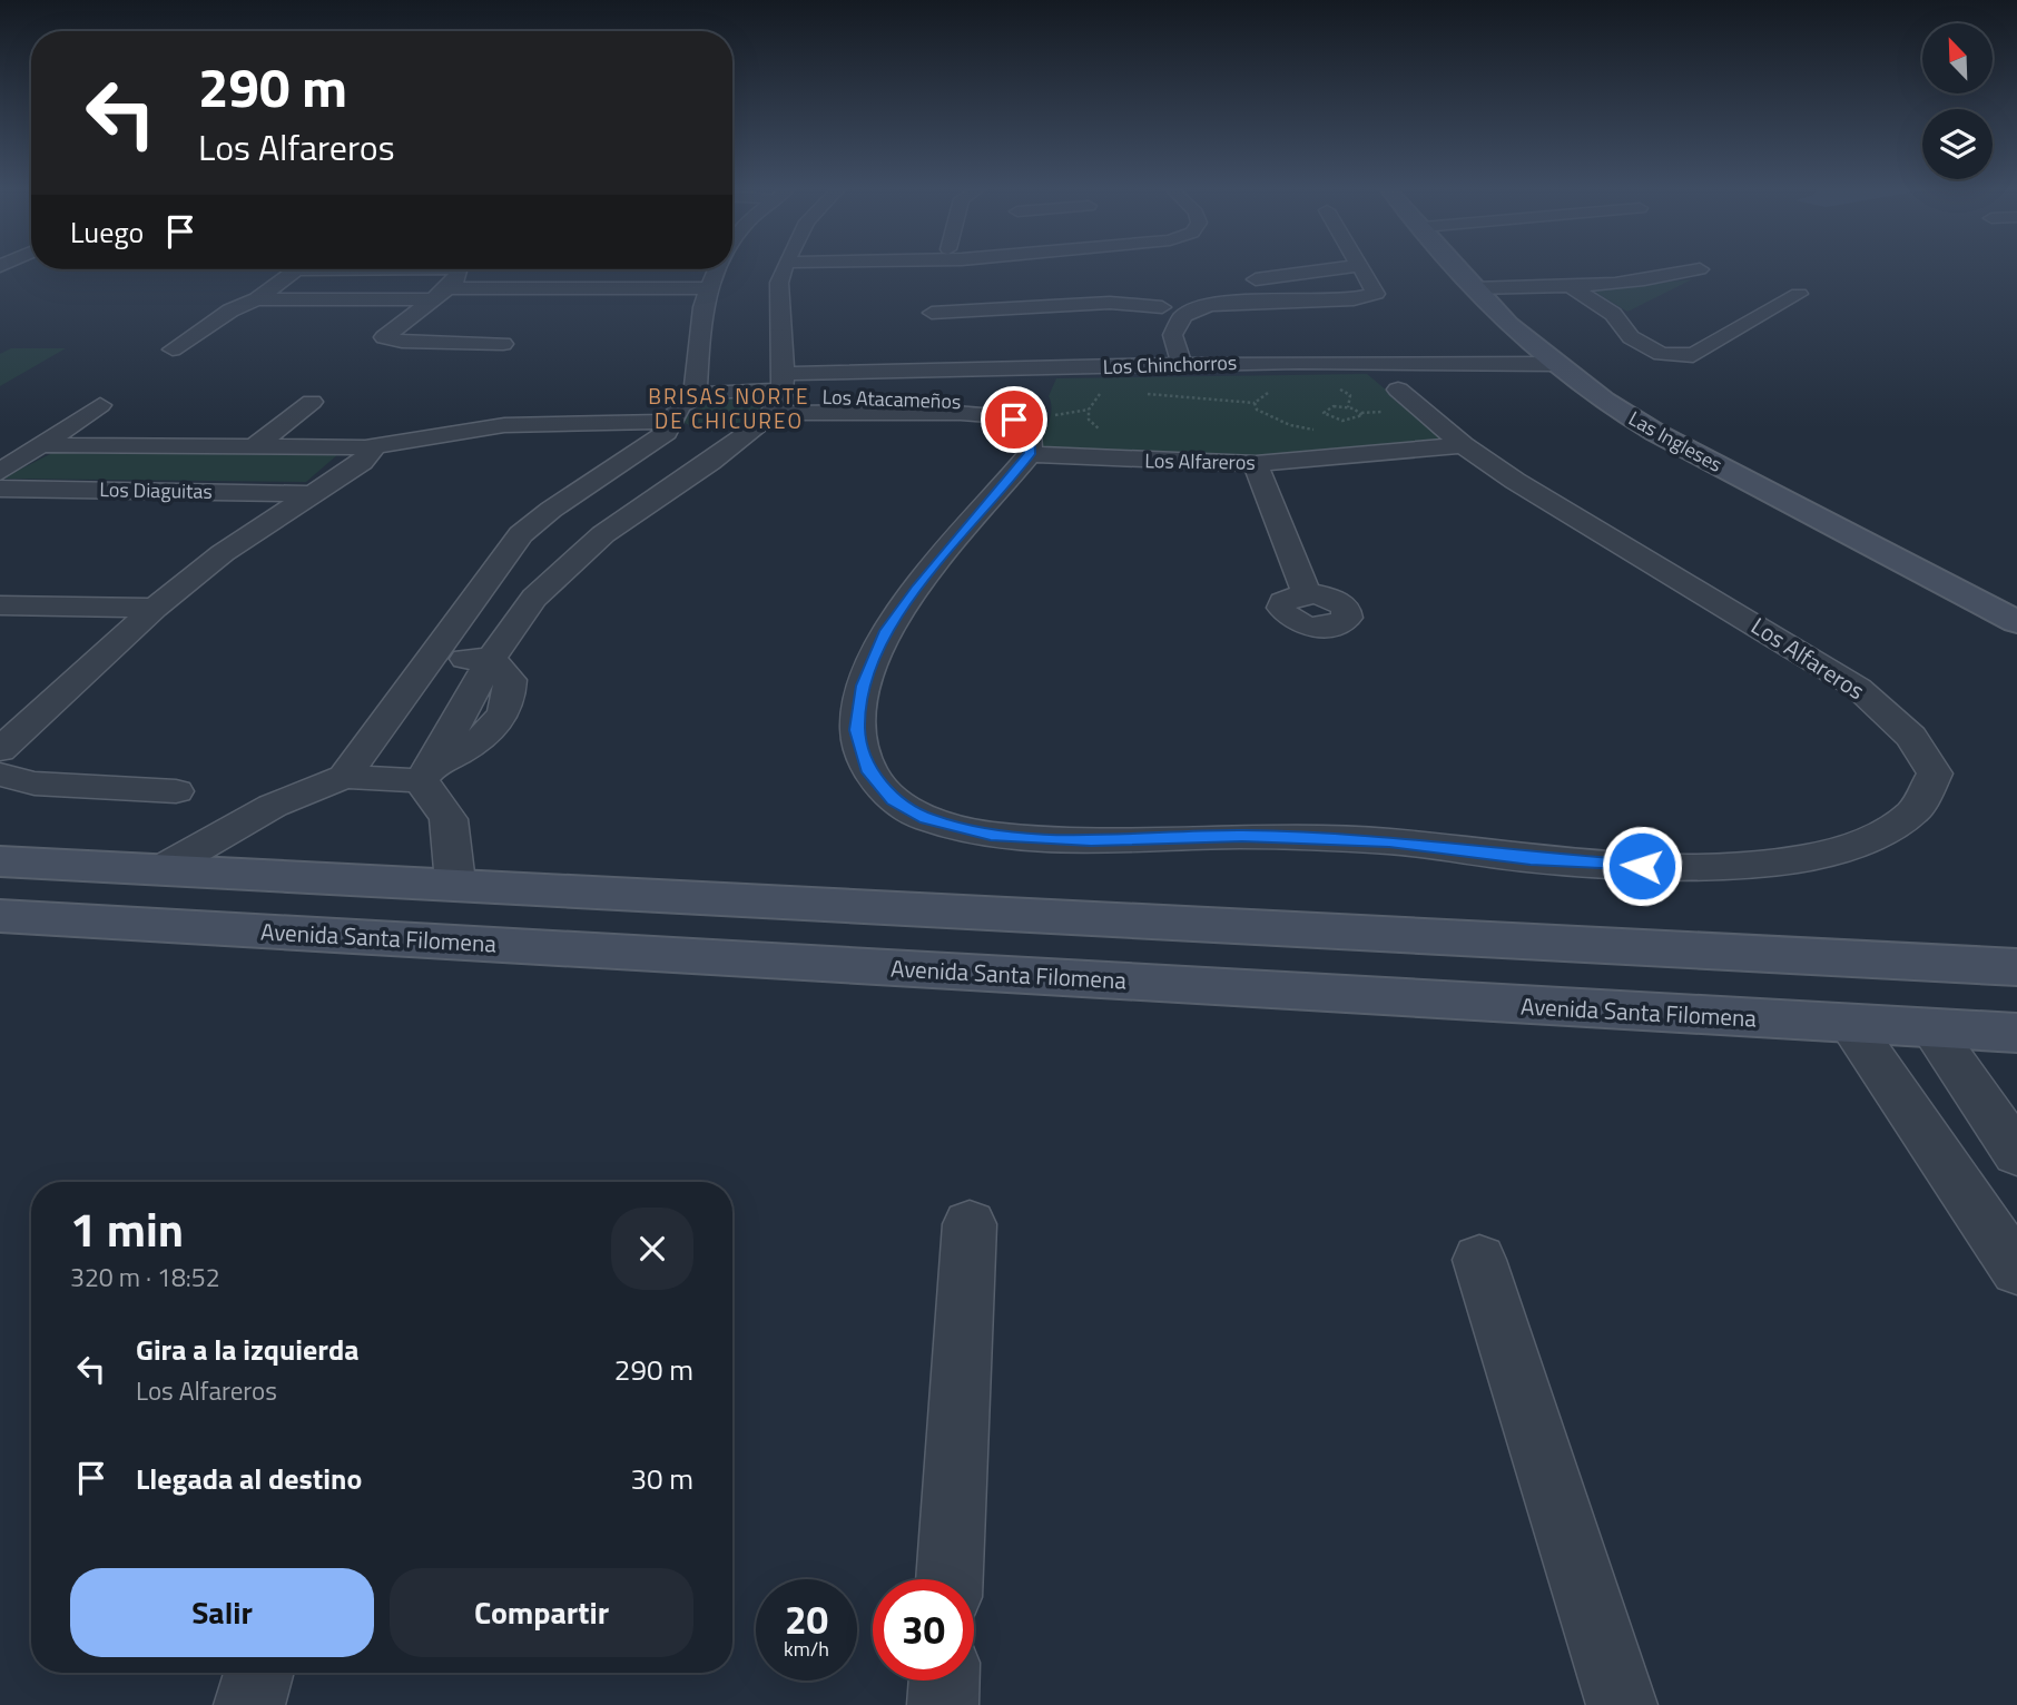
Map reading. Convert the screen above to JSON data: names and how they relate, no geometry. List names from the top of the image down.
{
  "streets": {
    "street": [
      "Los Chinchorros",
      "Los Atacameños",
      "Las Ingleses",
      "Los Alfareros",
      "Los Diaguitas",
      "Avenida Santa Filomena"
    ]
  },
  "crossings": [
    ["Los Chinchorros", "Los Atacameños"],
    ["Los Chinchorros", "Las Ingleses"]
  ],
  "districts": ["BRISAS NORTE DE CHICUREO"],
  "north": "top left",
  "page": {
    "turn": ["290 m", "Los Alfareros"],
    "then": "Luego",
    "heading": ["1 min", "320 m · 18:52"],
    "list": [
      {
        "name": "Gira a la izquierda",
        "note": "Los Alfareros",
        "value": "290 m"
      },
      {
        "name": "Llegada al destino",
        "value": "30 m"
      }
    ],
    "buttons": ["Salir", "Compartir"],
    "speed": "20 km/h",
    "limit": "30"
  }
}
